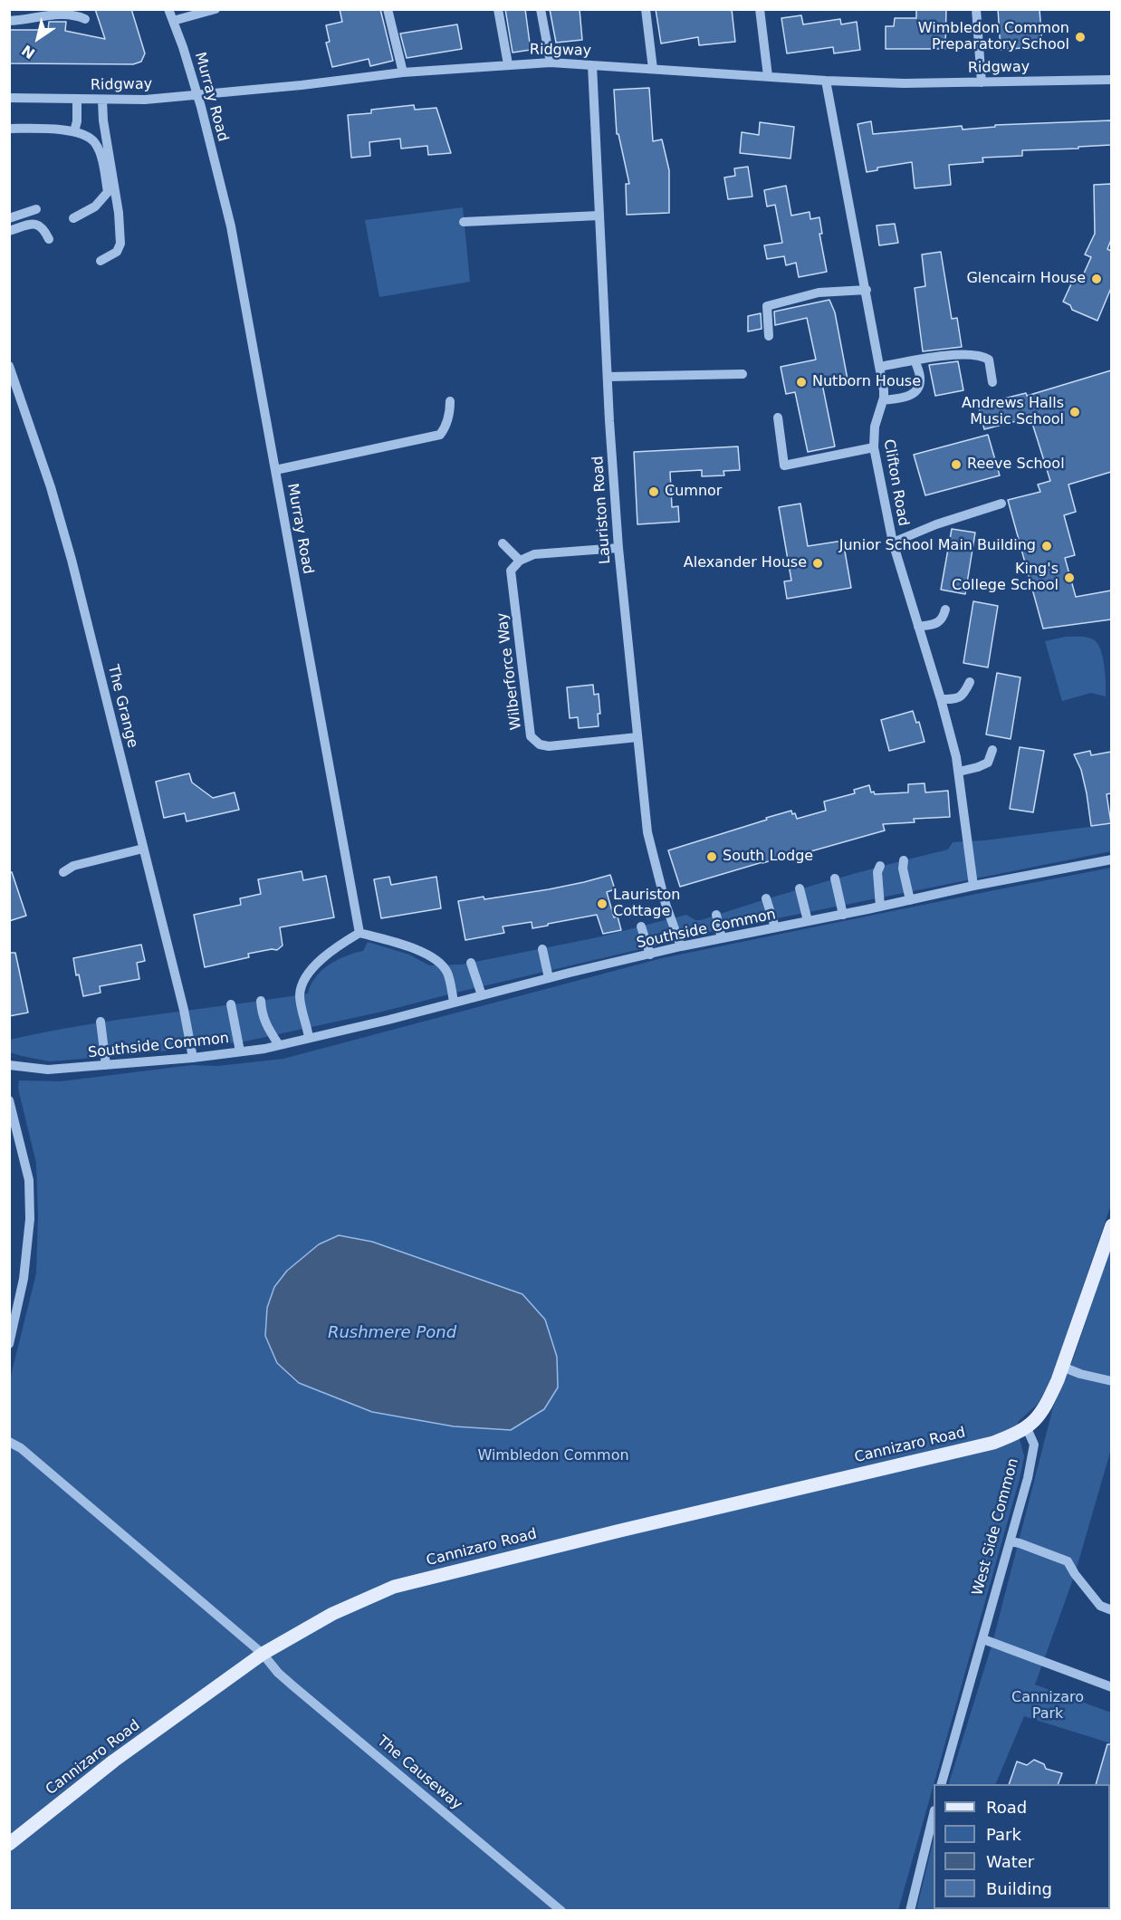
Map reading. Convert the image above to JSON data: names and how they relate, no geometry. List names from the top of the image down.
{
  "streets": {
    "main road": ["Cannizaro Road"],
    "street": [
      "Ridgway",
      "Murray Road",
      "Clifton Road",
      "Lauriston Road",
      "Wilberforce Way",
      "The Grange",
      "Southside Common",
      "West Side Common",
      "The Causeway"
    ]
  },
  "crossings": [
    ["Ridgway", "Murray Road"],
    ["Ridgway", "Clifton Road"],
    ["Ridgway", "Lauriston Road"],
    ["Clifton Road", "Southside Common"],
    ["Lauriston Road", "Wilberforce Way"],
    ["Lauriston Road", "Southside Common"],
    ["The Grange", "Southside Common"],
    ["Cannizaro Road", "West Side Common"],
    ["Cannizaro Road", "The Causeway"]
  ],
  "water": ["Rushmere Pond"],
  "parks": ["Wimbledon Common", "Cannizaro Park"],
  "places": [
    "Wimbledon Common Preparatory School",
    "Glencairn House",
    "Nutborn House",
    "Andrews Halls Music School",
    "Reeve School",
    "Cumnor",
    "Junior School Main Building",
    "Alexander House",
    "King's College School",
    "South Lodge",
    "Lauriston Cottage"
  ],
  "legend": [
    "Road",
    "Park",
    "Water",
    "Building"
  ],
  "north": "bottom left"
}
